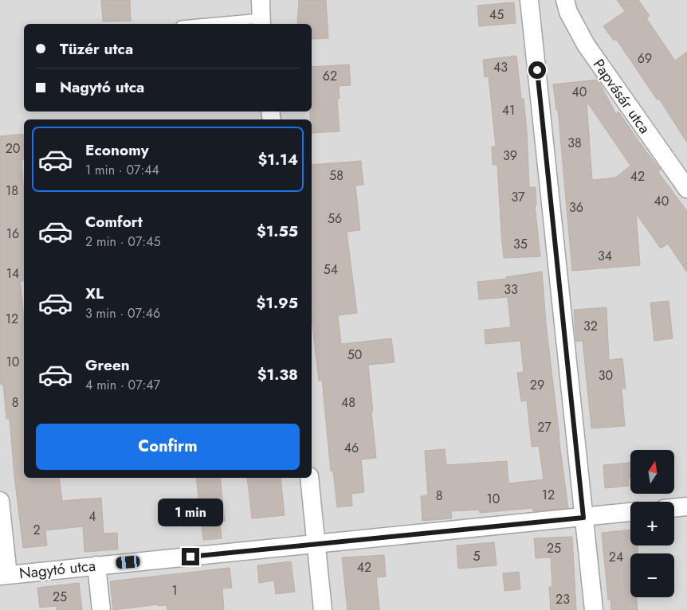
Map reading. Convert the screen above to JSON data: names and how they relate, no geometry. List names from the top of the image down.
{
  "streets": {
    "street": ["Papvásár utca", "Nagytó utca"]
  },
  "house_numbers": [
    "45",
    "69",
    "43",
    "62",
    "40",
    "41",
    "38",
    "20",
    "39",
    "58",
    "42",
    "18",
    "37",
    "40",
    "36",
    "56",
    "16",
    "35",
    "34",
    "54",
    "14",
    "33",
    "12",
    "32",
    "50",
    "10",
    "30",
    "29",
    "8",
    "48",
    "27",
    "46",
    "12",
    "8",
    "10",
    "4",
    "2",
    "25",
    "5",
    "24",
    "42",
    "1",
    "25",
    "23"
  ],
  "north": "top",
  "page": {
    "banner": ["Tüzér utca", "Nagytó utca"],
    "list": [
      {
        "name": "Economy",
        "note": "1 min · 07:44",
        "value": "$1.14"
      },
      {
        "name": "Comfort",
        "note": "2 min · 07:45",
        "value": "$1.55"
      },
      {
        "name": "XL",
        "note": "3 min · 07:46",
        "value": "$1.95"
      },
      {
        "name": "Green",
        "note": "4 min · 07:47",
        "value": "$1.38"
      }
    ],
    "buttons": "Confirm",
    "map_buttons": ["+", "−"],
    "bubble": "1 min"
  }
}
